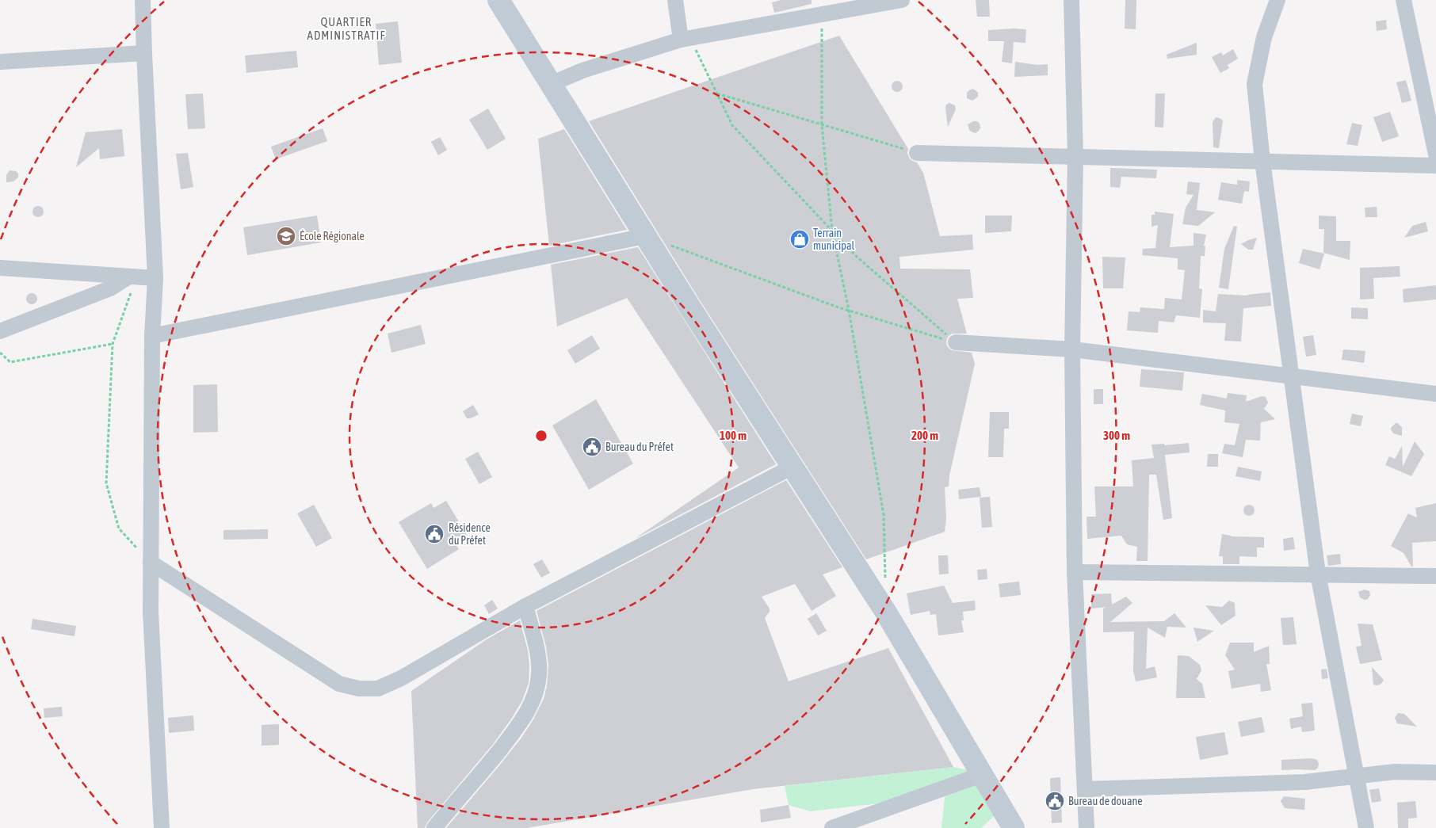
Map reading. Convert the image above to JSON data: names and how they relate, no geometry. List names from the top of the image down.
{
  "districts": ["QUARTIER ADMINISTRATIF"],
  "places": {
    "school or university": ["École Régionale"],
    "shop": ["Terrain municipal"],
    "public building": ["Bureau du Préfet", "Résidence du Préfet", "Bureau de douane"]
  },
  "rings": ["100 m", "200 m", "300 m"]
}
